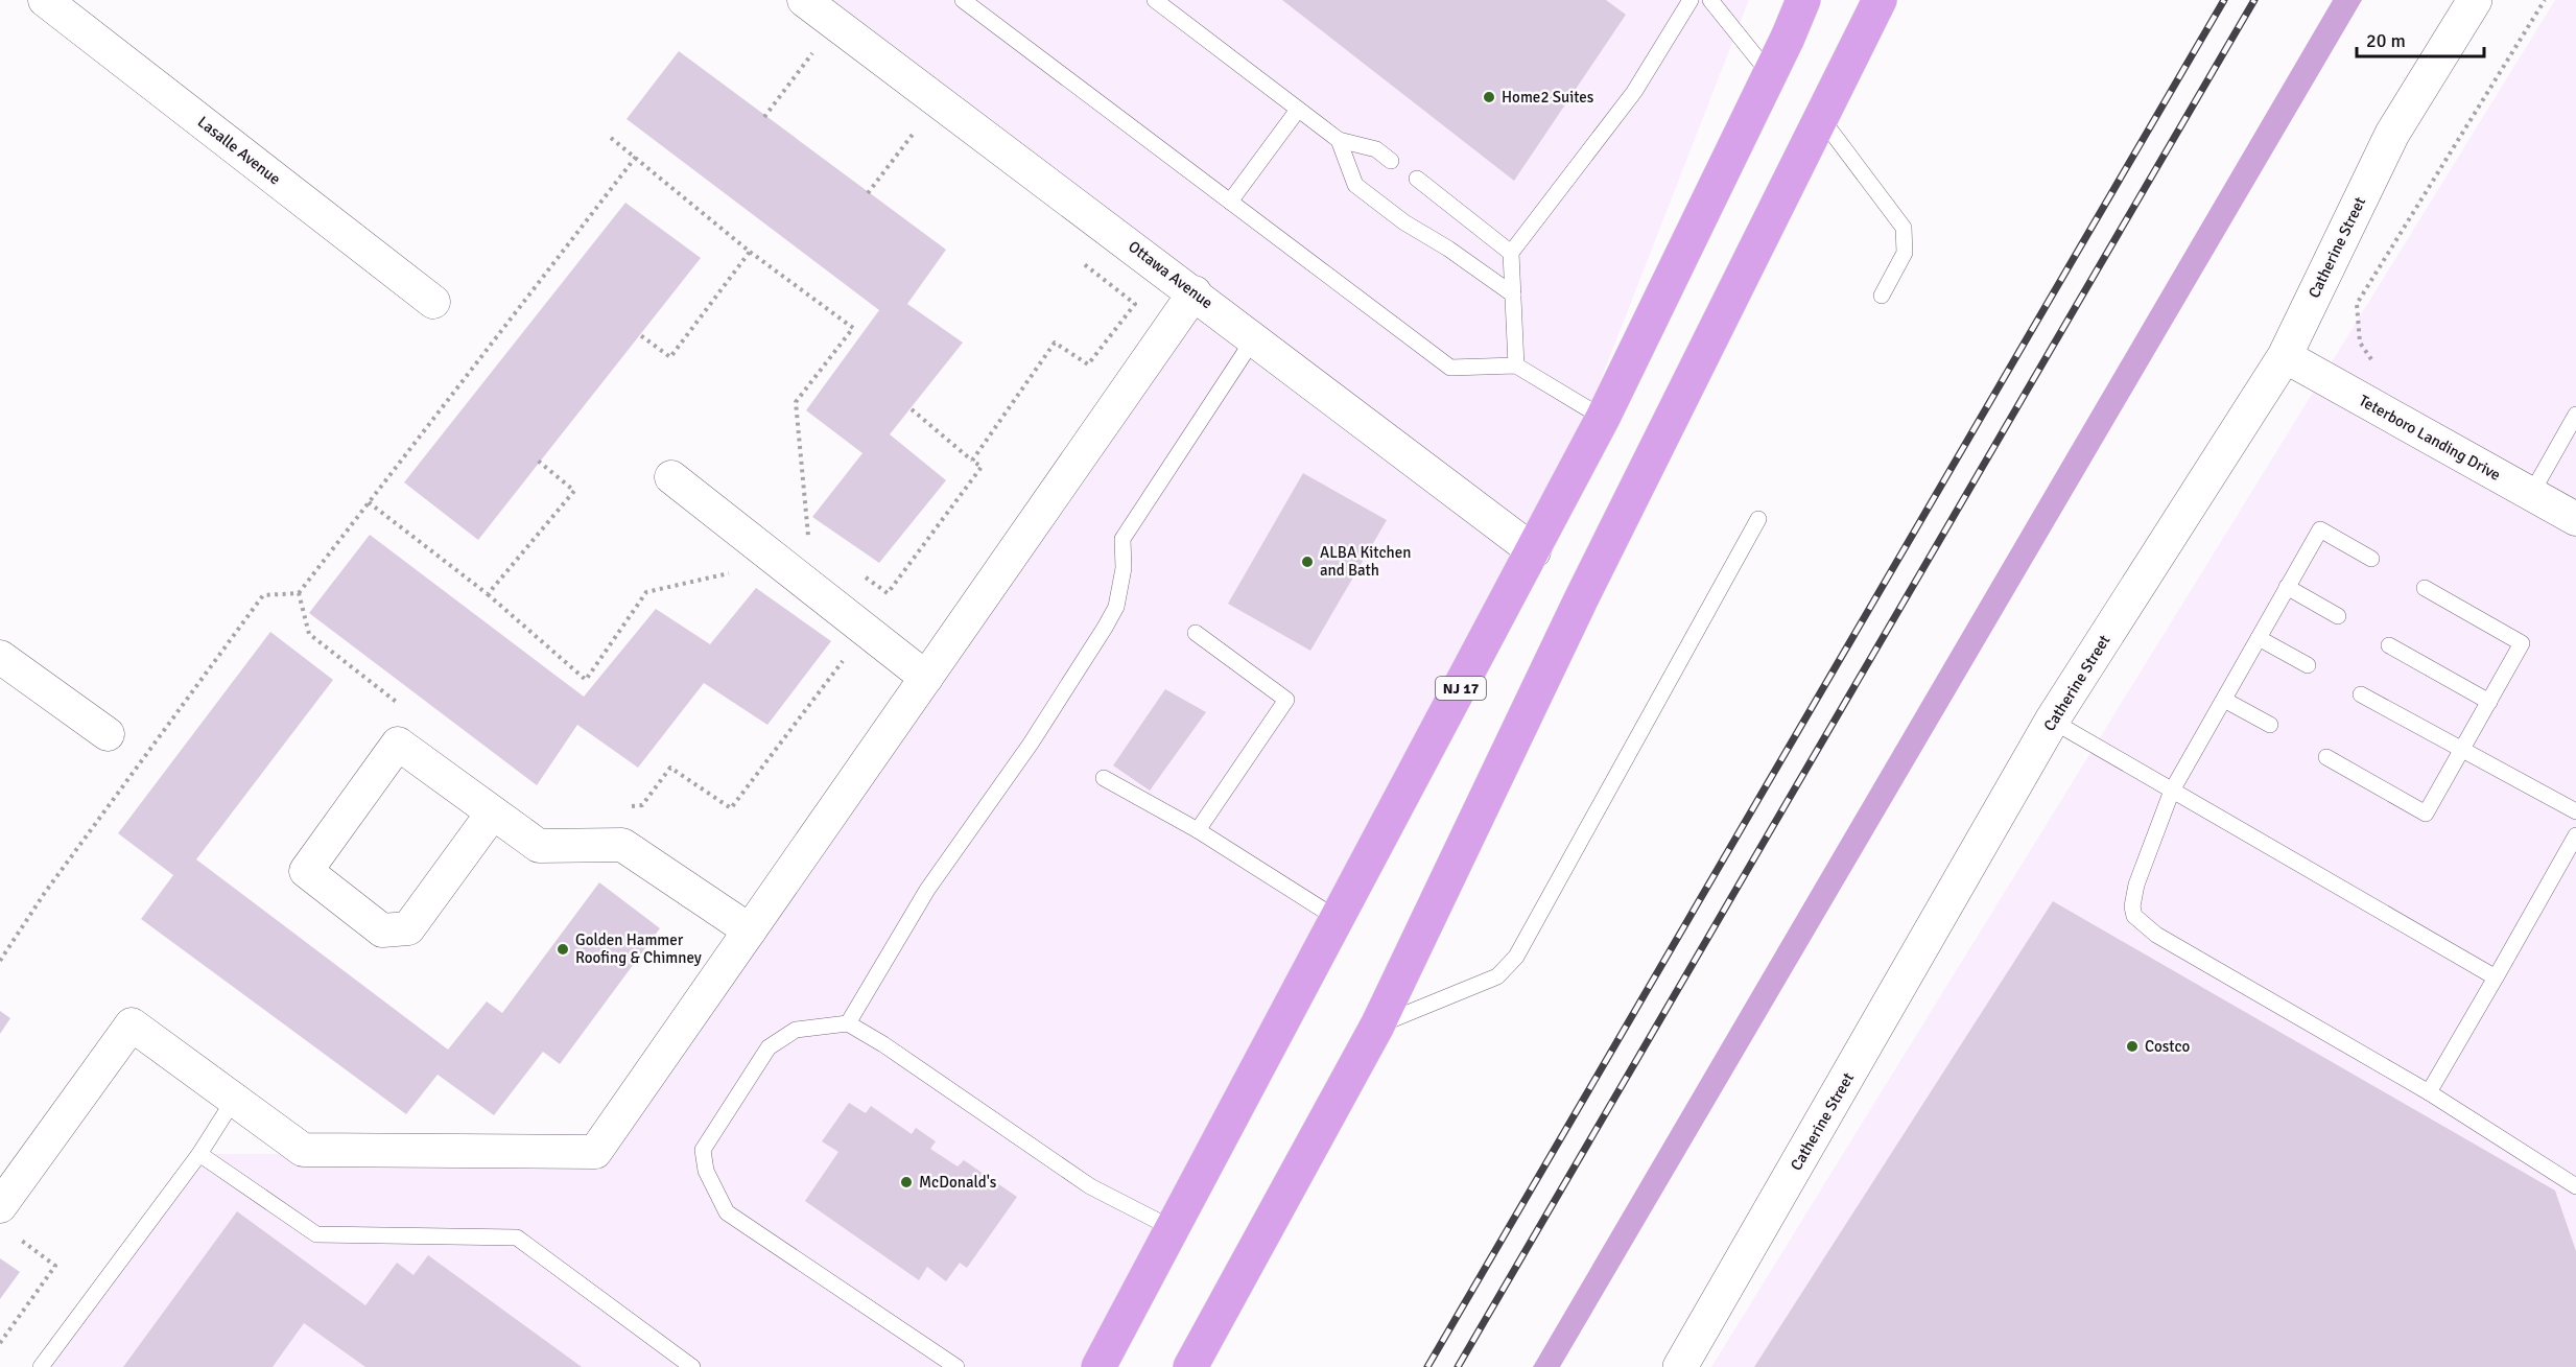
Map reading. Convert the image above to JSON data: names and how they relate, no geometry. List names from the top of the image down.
{
  "streets": {
    "highway": ["NJ 17"],
    "street": [
      "Lasalle Avenue",
      "Catherine Street",
      "Ottawa Avenue",
      "Teterboro Landing Drive"
    ]
  },
  "crossings": [
    ["Catherine Street", "Teterboro Landing Drive"],
    ["Ottawa Avenue", "NJ 17"]
  ],
  "places": [
    "Home2 Suites",
    "ALBA Kitchen and Bath",
    "Golden Hammer Roofing & Chimney",
    "Costco",
    "McDonald's"
  ],
  "scale_bar": "20 m"
}
